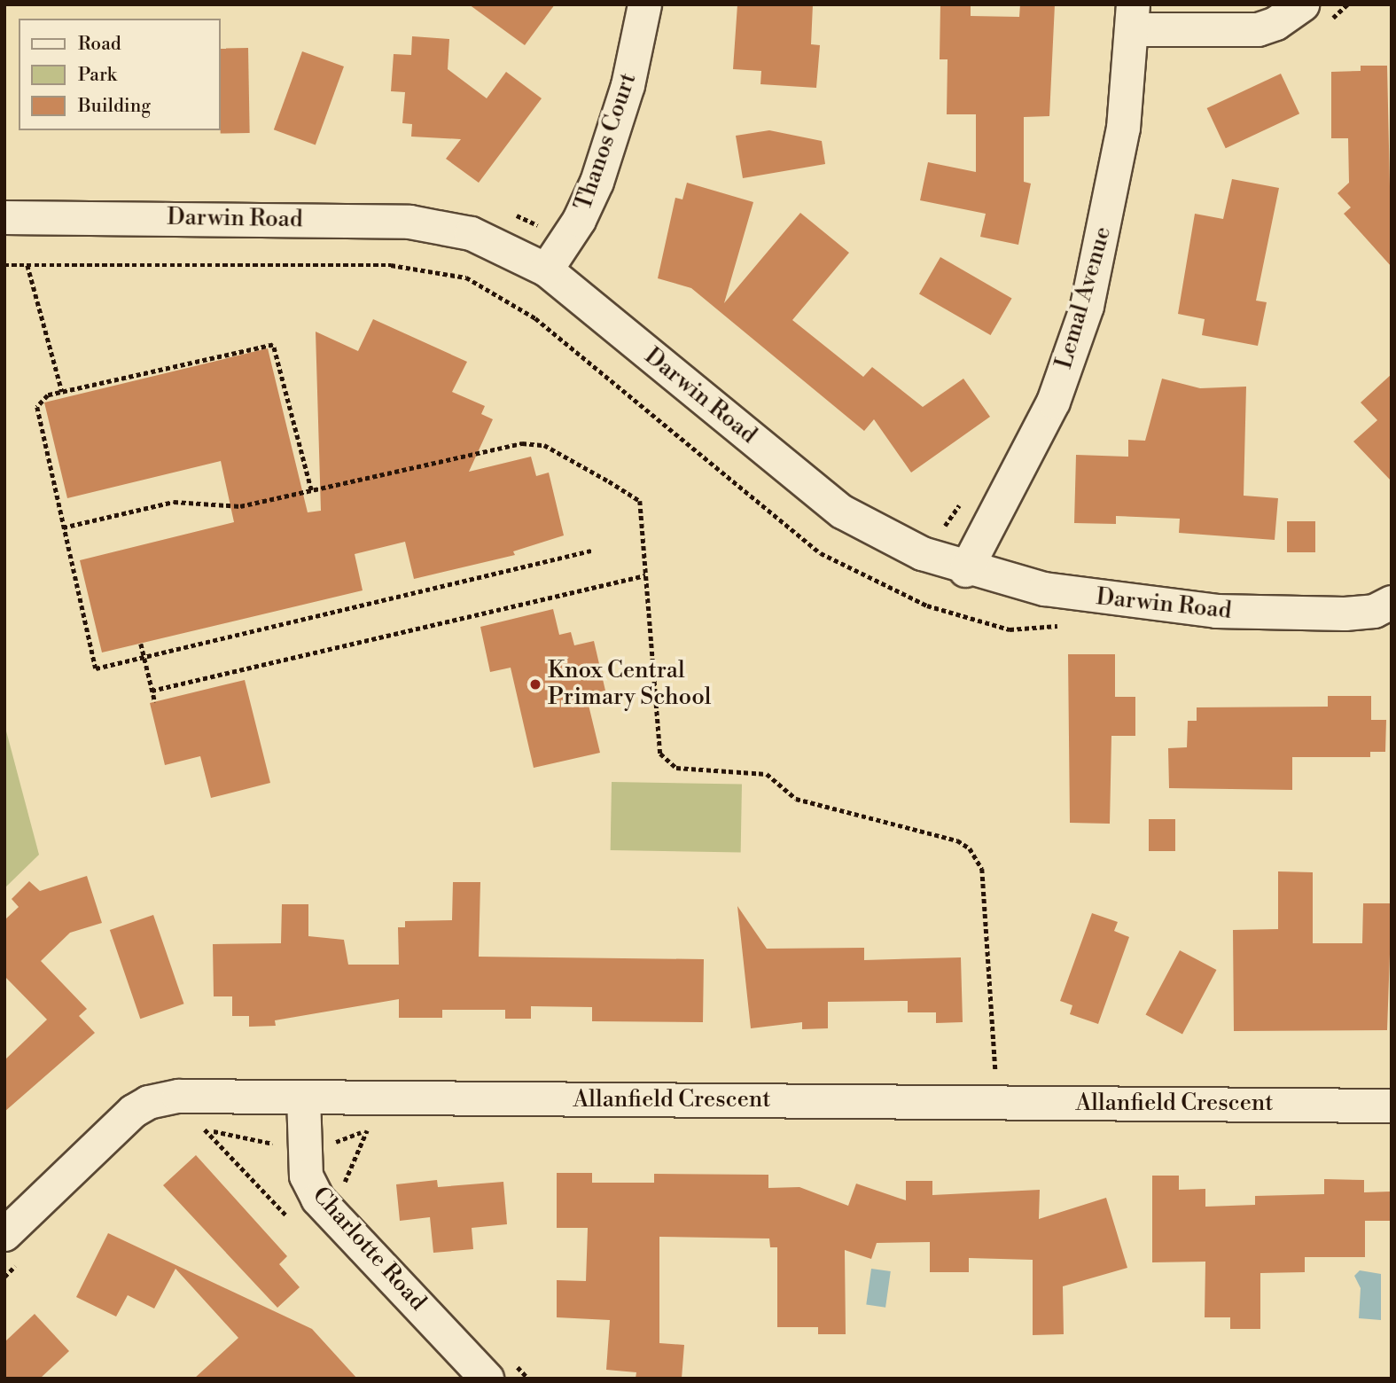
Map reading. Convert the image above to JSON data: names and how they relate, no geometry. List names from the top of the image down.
{
  "streets": {
    "street": [
      "Thanos Court",
      "Darwin Road",
      "Lemal Avenue",
      "Allanfield Crescent",
      "Charlotte Road"
    ]
  },
  "crossings": [
    ["Thanos Court", "Darwin Road"],
    ["Darwin Road", "Lemal Avenue"],
    ["Allanfield Crescent", "Charlotte Road"]
  ],
  "places": ["Knox Central Primary School"],
  "legend": ["Road", "Park", "Building"]
}
